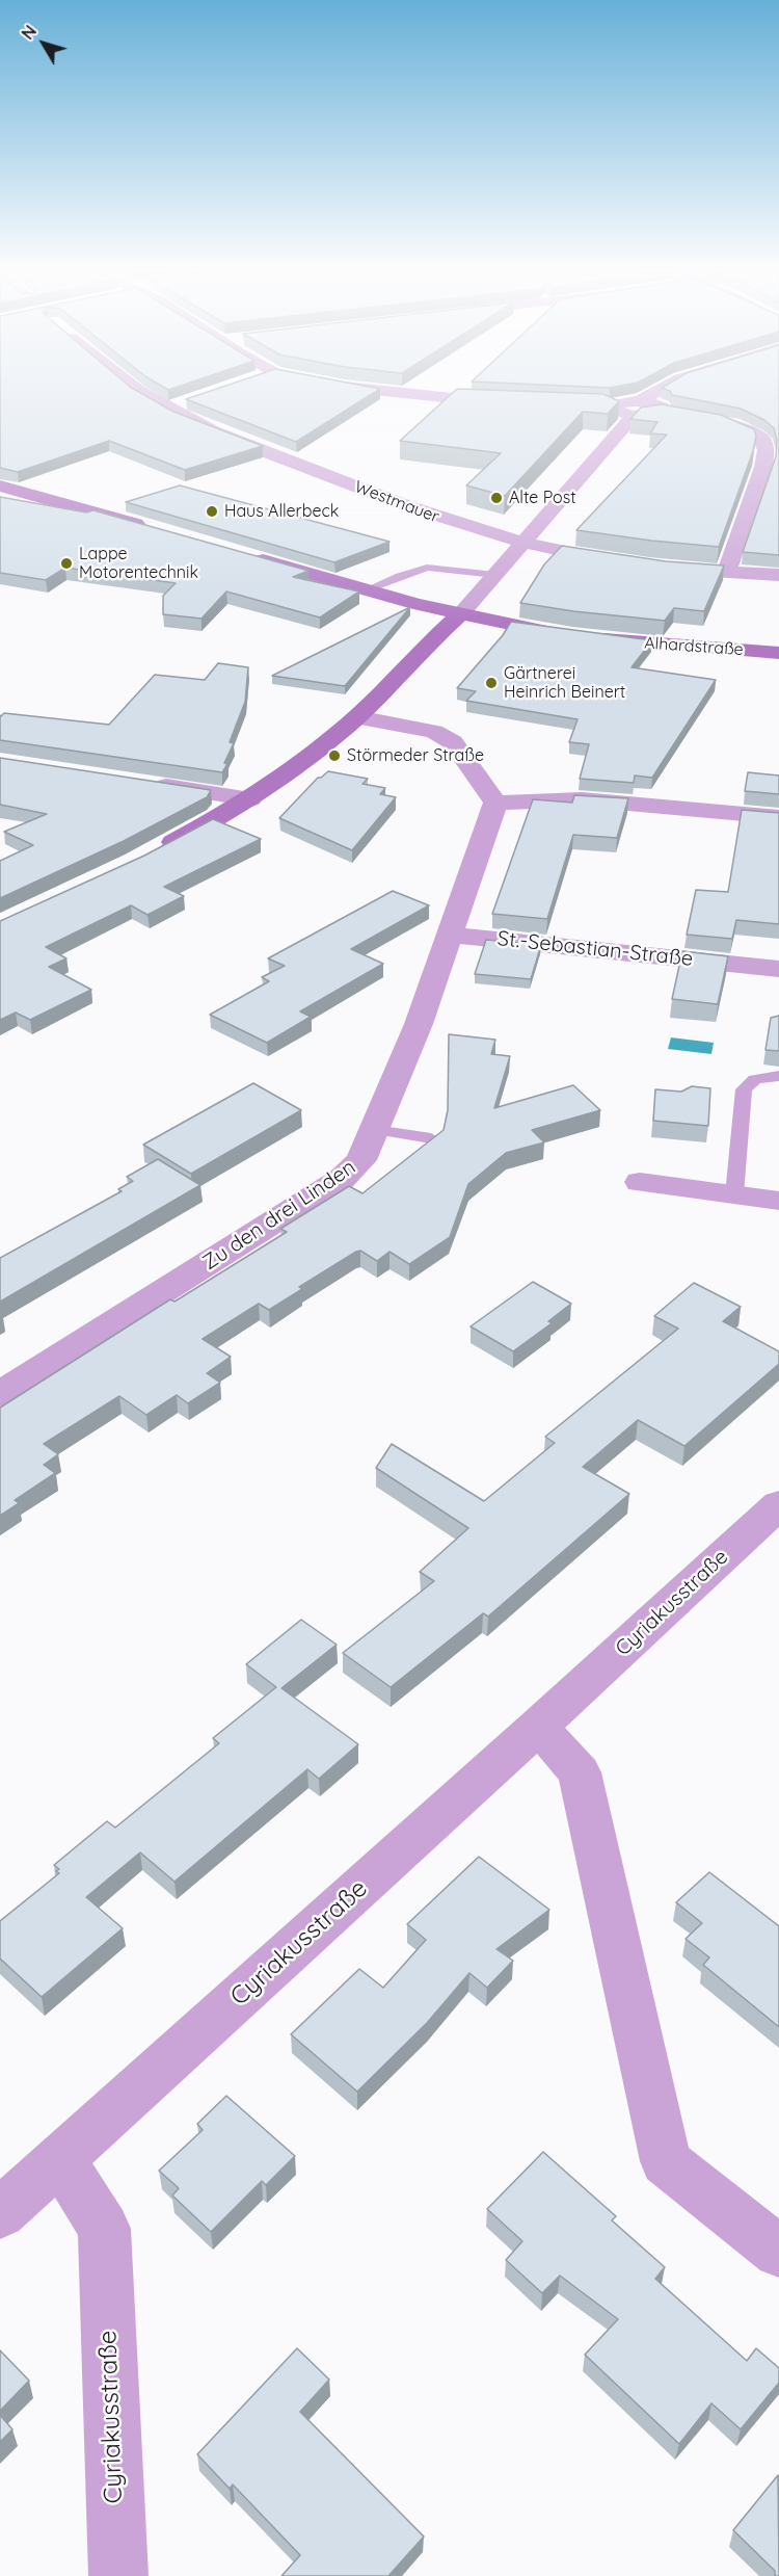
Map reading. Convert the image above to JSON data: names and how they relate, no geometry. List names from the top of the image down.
{
  "streets": {
    "main road": ["Alhardstraße"],
    "street": [
      "Westmauer",
      "St.-Sebastian-Straße",
      "Zu den drei Linden",
      "Cyriakusstraße"
    ]
  },
  "crossings": [
    ["St.-Sebastian-Straße", "Zu den drei Linden"]
  ],
  "places": [
    "Alte Post",
    "Haus Allerbeck",
    "Lappe Motorentechnik",
    "Gärtnerei Heinrich Beinert",
    "Störmeder Straße"
  ],
  "north": "top left"
}
